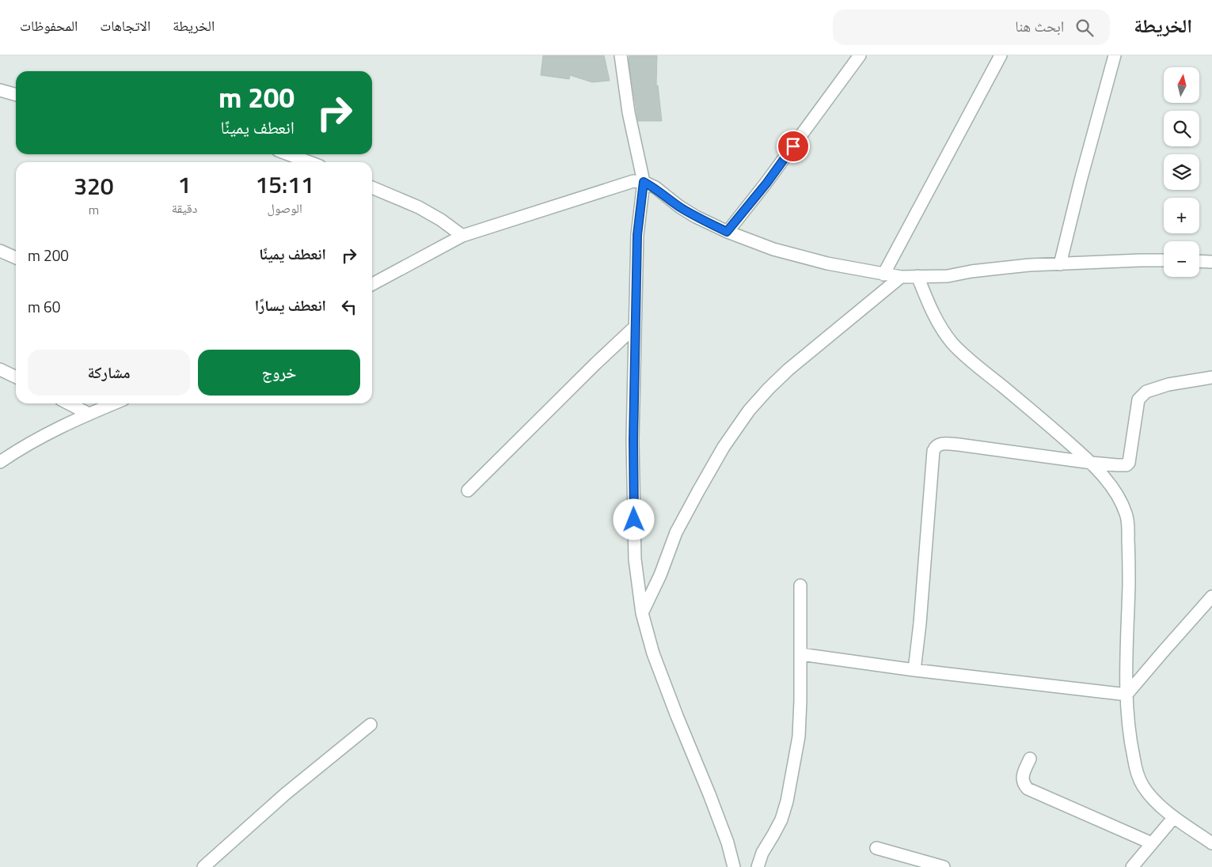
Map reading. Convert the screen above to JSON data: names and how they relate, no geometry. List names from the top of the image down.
{
  "north": "top",
  "page": {
    "header": "الخريطة",
    "search": "ابحث هنا",
    "nav": ["الخريطة", "الاتجاهات", "المحفوظات"],
    "map_buttons": ["+", "−"],
    "turn": ["200 m", "انعطف يمينًا"],
    "eta": [
      "15:11",
      "الوصول",
      "1",
      "دقيقة",
      "320",
      "m"
    ],
    "list": [
      {
        "name": "انعطف يمينًا",
        "value": "200 m"
      },
      {
        "name": "انعطف يسارًا",
        "value": "60 m"
      }
    ],
    "buttons": ["خروج", "مشاركة"]
  }
}
